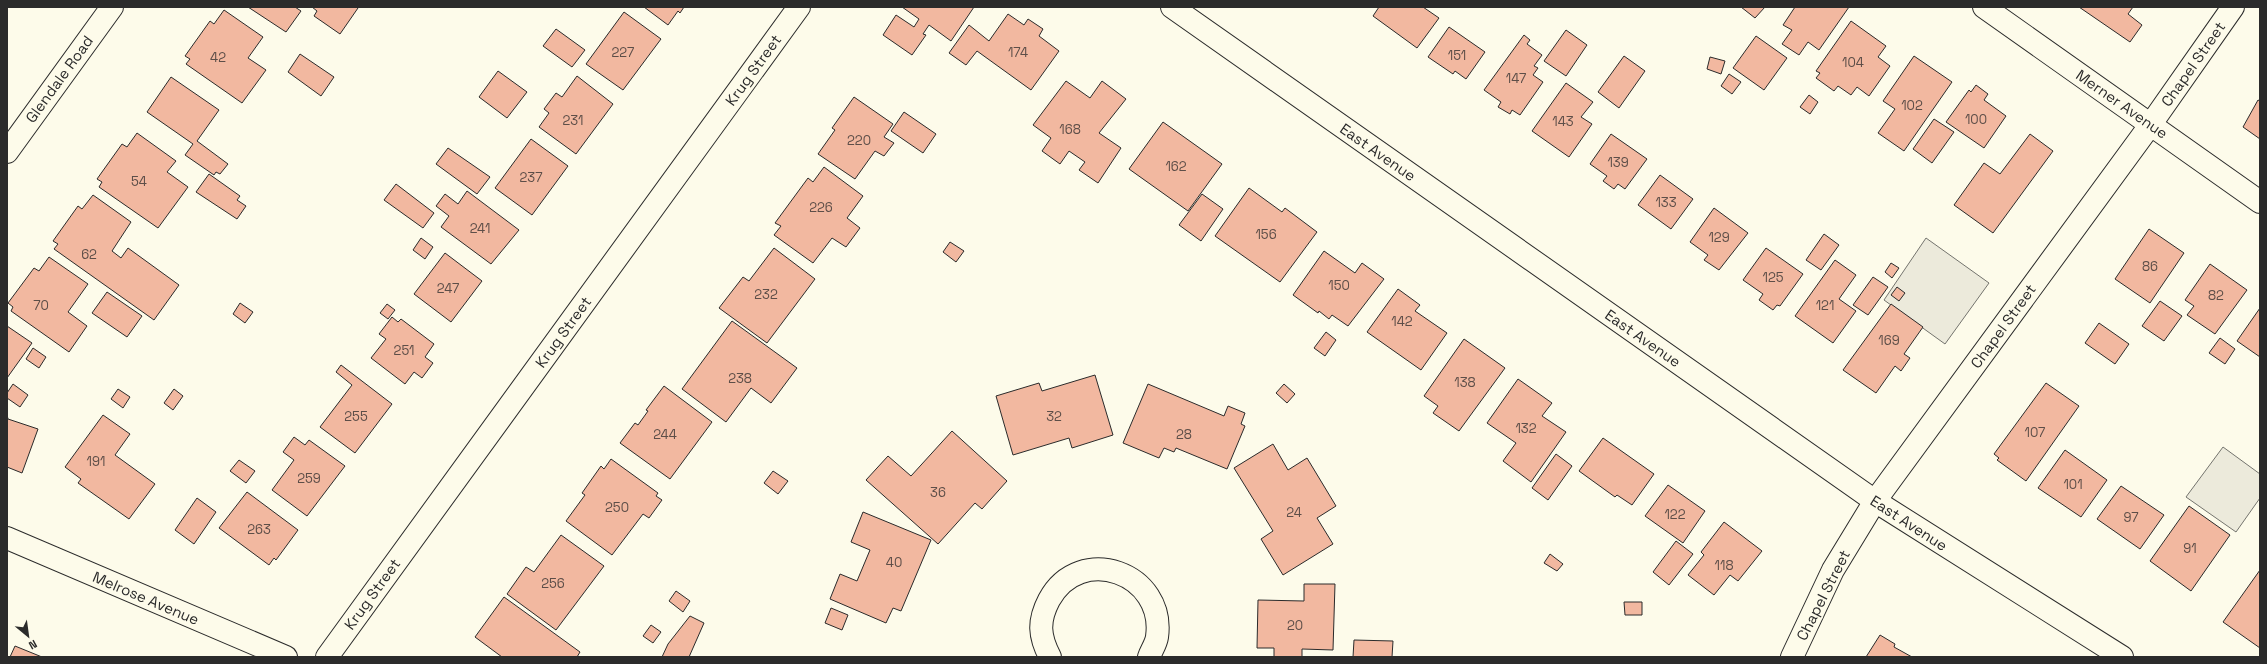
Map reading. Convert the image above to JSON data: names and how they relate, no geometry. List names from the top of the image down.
{
  "streets": {
    "street": [
      "Chapel Street",
      "Krug Street",
      "Glendale Road",
      "Merner Avenue",
      "East Avenue",
      "Melrose Avenue"
    ]
  },
  "crossings": [
    ["Chapel Street", "Merner Avenue"],
    ["Chapel Street", "East Avenue"]
  ],
  "house_numbers": [
    "227",
    "174",
    "151",
    "42",
    "104",
    "147",
    "102",
    "100",
    "231",
    "143",
    "168",
    "220",
    "139",
    "162",
    "237",
    "54",
    "133",
    "226",
    "241",
    "156",
    "129",
    "62",
    "86",
    "125",
    "150",
    "247",
    "232",
    "82",
    "70",
    "121",
    "142",
    "169",
    "251",
    "238",
    "138",
    "255",
    "32",
    "132",
    "107",
    "244",
    "28",
    "191",
    "259",
    "101",
    "36",
    "250",
    "24",
    "122",
    "97",
    "263",
    "91",
    "40",
    "118",
    "256",
    "20"
  ],
  "north": "bottom right"
}
